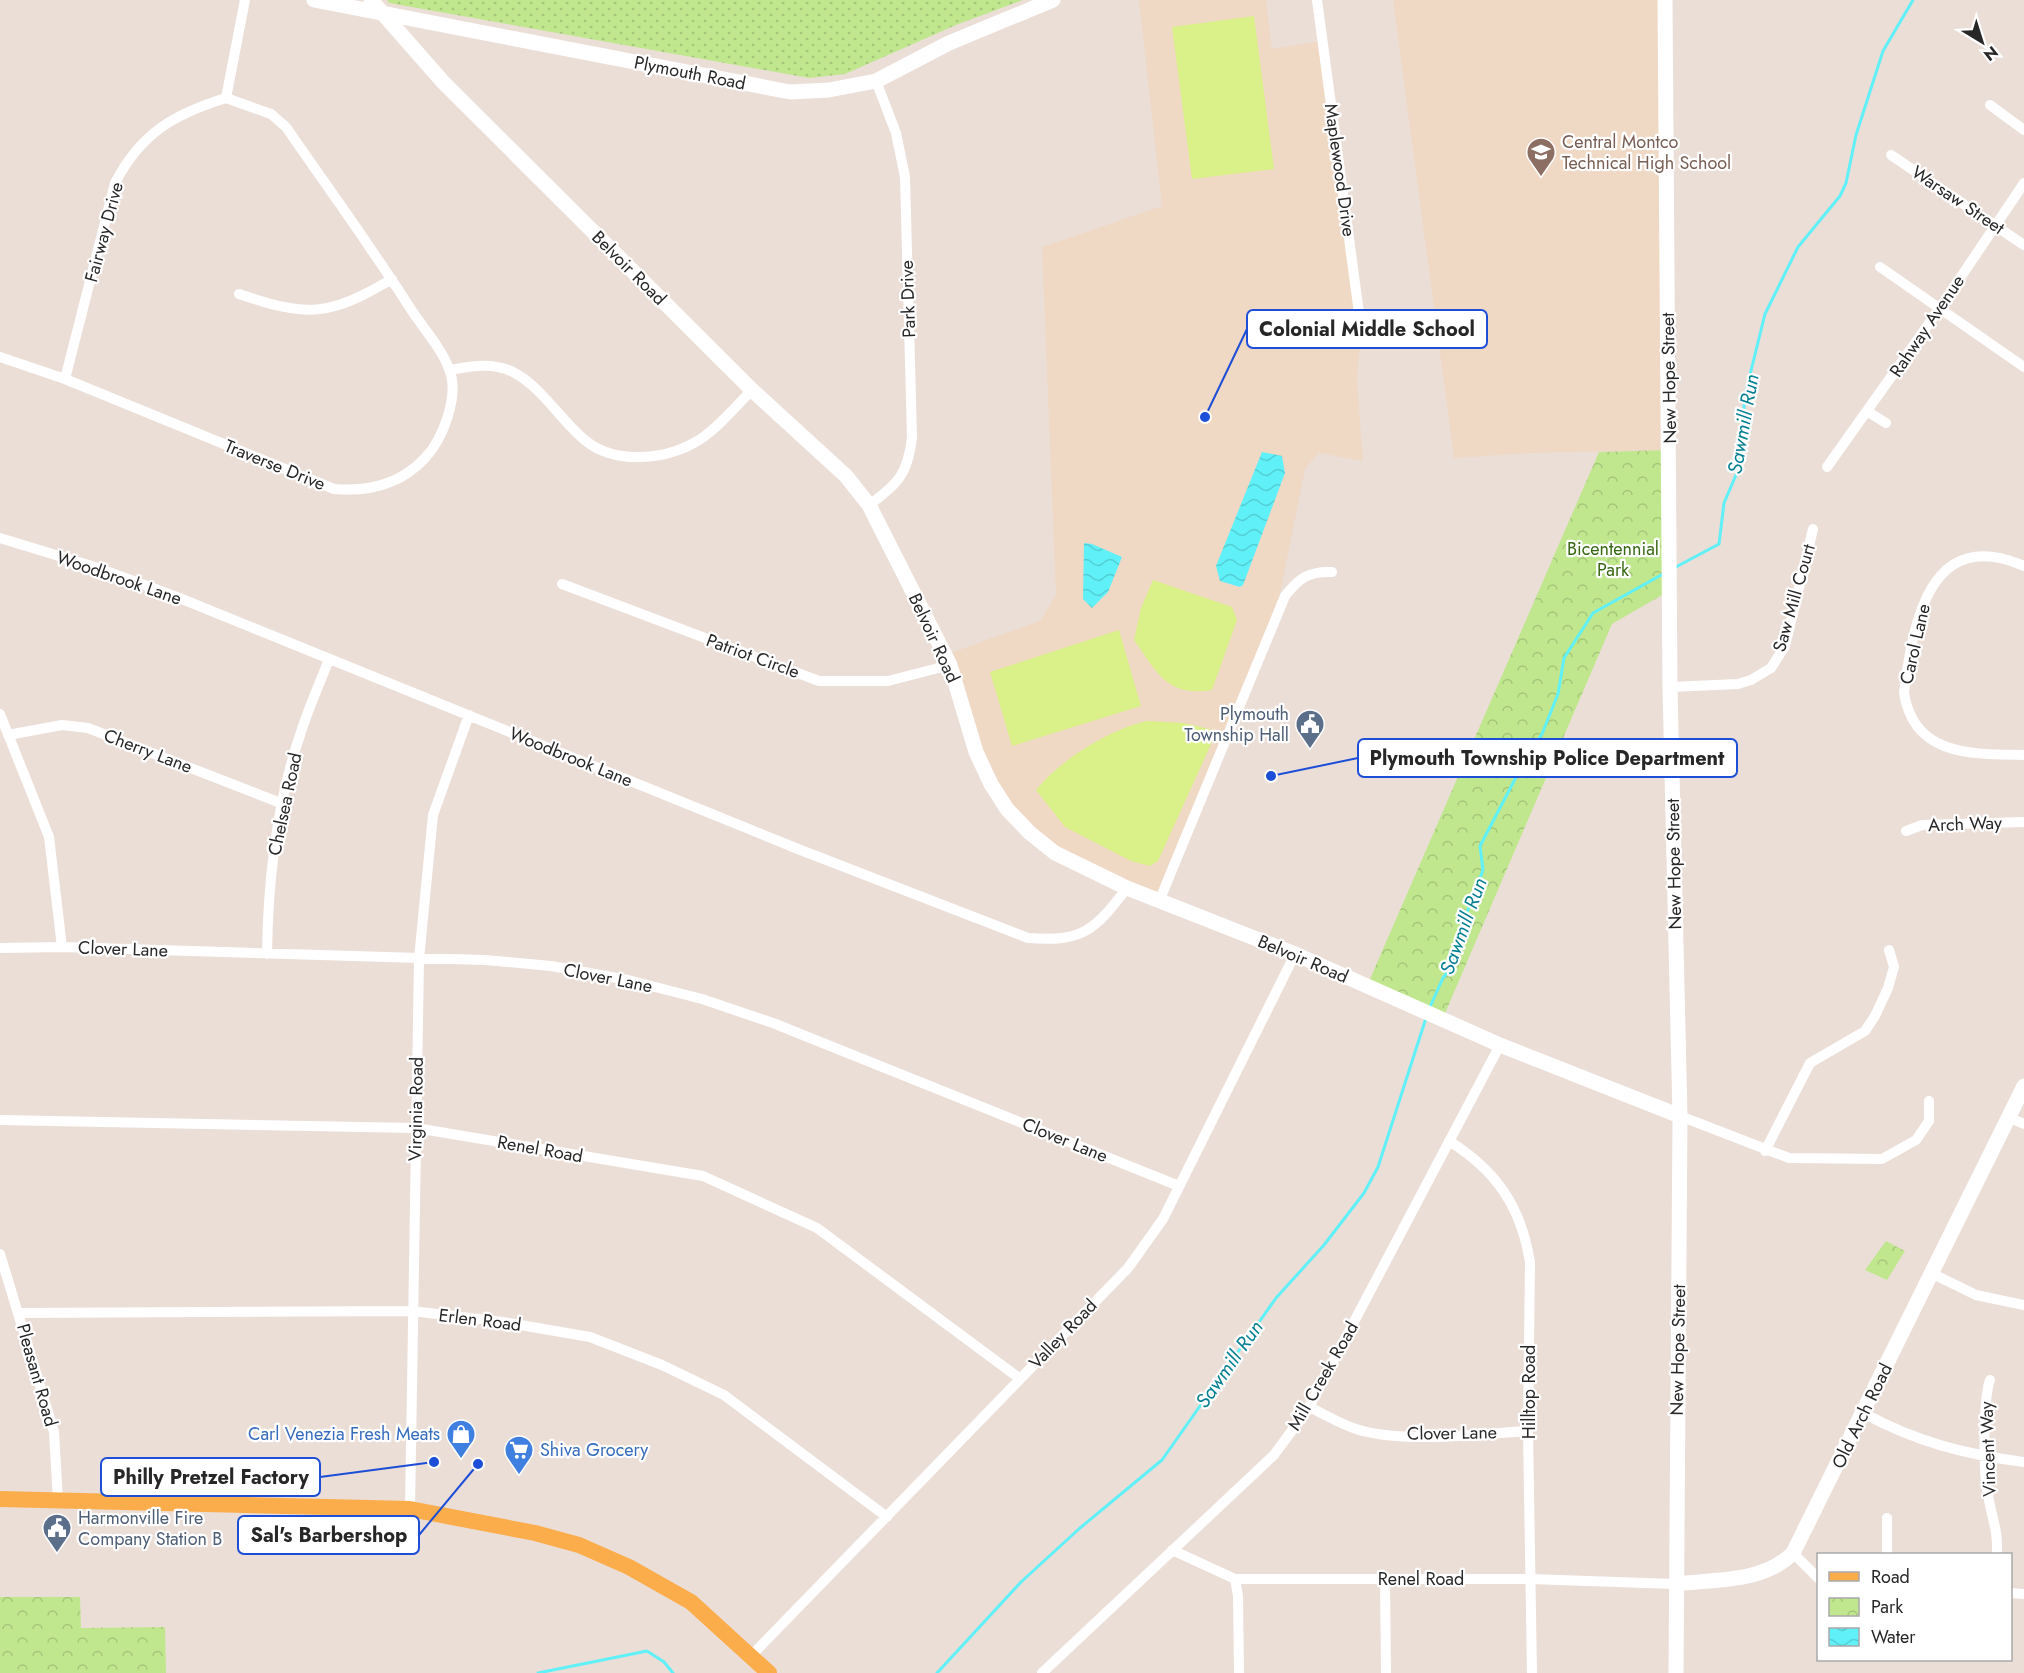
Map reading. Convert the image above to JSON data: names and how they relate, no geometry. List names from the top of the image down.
{
  "streets": {
    "street": [
      "Plymouth Road",
      "Maplewood Drive",
      "Warsaw Street",
      "Fairway Drive",
      "Belvoir Road",
      "Park Drive",
      "Rahway Avenue",
      "New Hope Street",
      "Traverse Drive",
      "Woodbrook Lane",
      "Saw Mill Court",
      "Carol Lane",
      "Patriot Circle",
      "Cherry Lane",
      "Chelsea Road",
      "Arch Way",
      "Clover Lane",
      "Virginia Road",
      "Renel Road",
      "Erlen Road",
      "Valley Road",
      "Pleasant Road",
      "Mill Creek Road",
      "Hilltop Road",
      "Old Arch Road",
      "Vincent Way"
    ]
  },
  "crossings": [
    ["Plymouth Road", "Belvoir Road"],
    ["Plymouth Road", "Park Drive"],
    ["Warsaw Street", "Rahway Avenue"],
    ["Fairway Drive", "Traverse Drive"],
    ["Belvoir Road", "Park Drive"],
    ["Belvoir Road", "New Hope Street"],
    ["Belvoir Road", "Woodbrook Lane"],
    ["Belvoir Road", "Patriot Circle"],
    ["Belvoir Road", "Valley Road"],
    ["Belvoir Road", "Mill Creek Road"],
    ["New Hope Street", "Saw Mill Court"],
    ["New Hope Street", "Renel Road"],
    ["New Hope Street", "Old Arch Road"],
    ["Woodbrook Lane", "Chelsea Road"],
    ["Woodbrook Lane", "Virginia Road"],
    ["Cherry Lane", "Chelsea Road"],
    ["Chelsea Road", "Clover Lane"],
    ["Clover Lane", "Virginia Road"],
    ["Clover Lane", "Valley Road"],
    ["Clover Lane", "Mill Creek Road"],
    ["Clover Lane", "Hilltop Road"],
    ["Virginia Road", "Renel Road"],
    ["Virginia Road", "Erlen Road"],
    ["Renel Road", "Valley Road"],
    ["Renel Road", "Mill Creek Road"],
    ["Renel Road", "Hilltop Road"],
    ["Renel Road", "Old Arch Road"],
    ["Erlen Road", "Valley Road"],
    ["Erlen Road", "Pleasant Road"],
    ["Mill Creek Road", "Hilltop Road"]
  ],
  "water": ["Sawmill Run"],
  "parks": ["Bicentennial Park"],
  "places": {
    "school or university": ["Central Montco Technical High School"],
    "other": [
      "Colonial Middle School",
      "Plymouth Township Police Department",
      "Philly Pretzel Factory",
      "Sal's Barbershop"
    ],
    "public building": ["Plymouth Township Hall", "Harmonville Fire Company Station B"],
    "shop": ["Carl Venezia Fresh Meats"],
    "supermarket": ["Shiva Grocery"]
  },
  "legend": ["Road", "Park", "Water"],
  "north": "bottom right"
}
